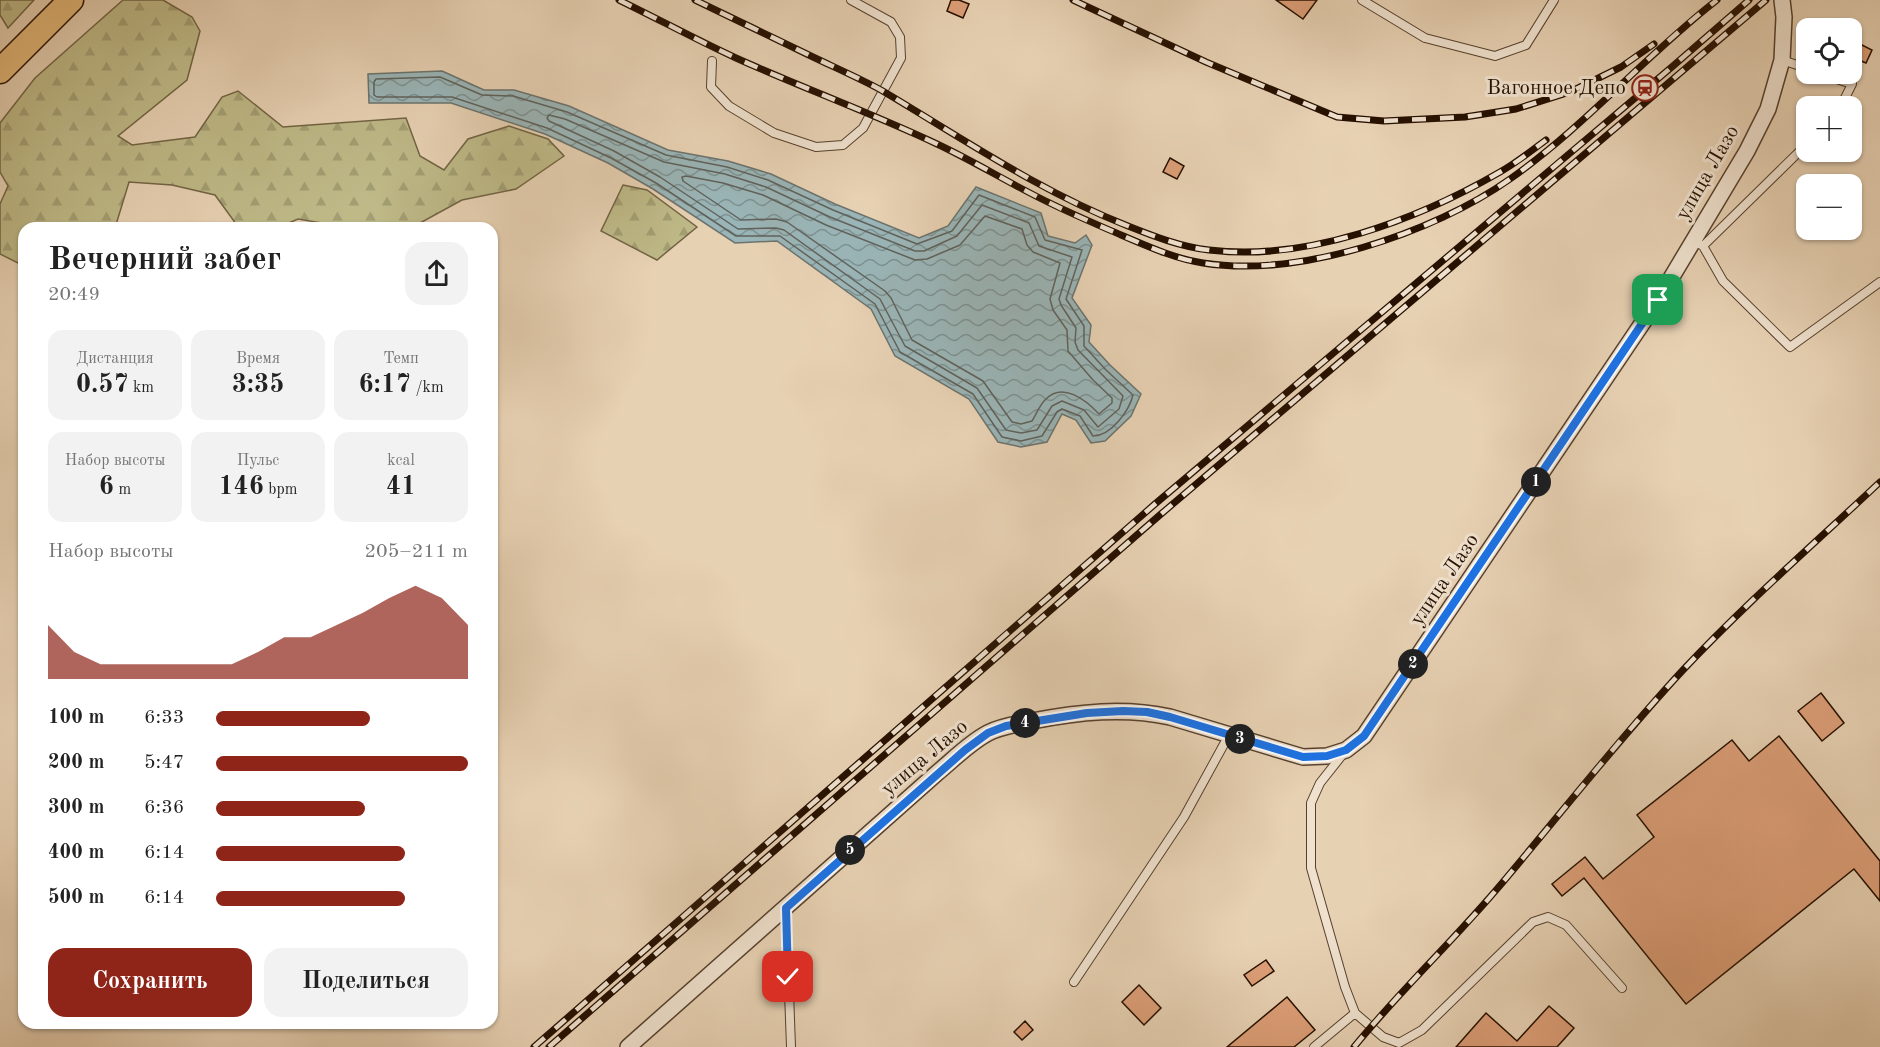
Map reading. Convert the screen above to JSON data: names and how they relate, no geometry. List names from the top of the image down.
{
  "streets": {
    "street": ["улица Лазо"]
  },
  "places": {
    "station": ["Вагонное Депо"]
  },
  "page": {
    "map_buttons": ["+", "−"],
    "heading": ["Вечерний забег", "20:49"],
    "stats": [
      ["Дистанция", "0.57 km"],
      ["Время", "3:35"],
      ["Темп", "6:17 /km"],
      ["Набор высоты", "6 m"],
      ["Пульс", "146 bpm"],
      ["kcal", "41"]
    ],
    "pins": [
      "1",
      "2",
      "4",
      "3",
      "5"
    ],
    "chart": ["Набор высоты", "205–211 m"],
    "list": [
      {
        "name": "100 m",
        "note": "6:33"
      },
      {
        "name": "200 m",
        "note": "5:47"
      },
      {
        "name": "300 m",
        "note": "6:36"
      },
      {
        "name": "400 m",
        "note": "6:14"
      },
      {
        "name": "500 m",
        "note": "6:14"
      }
    ],
    "buttons": ["Сохранить", "Поделиться"]
  }
}
